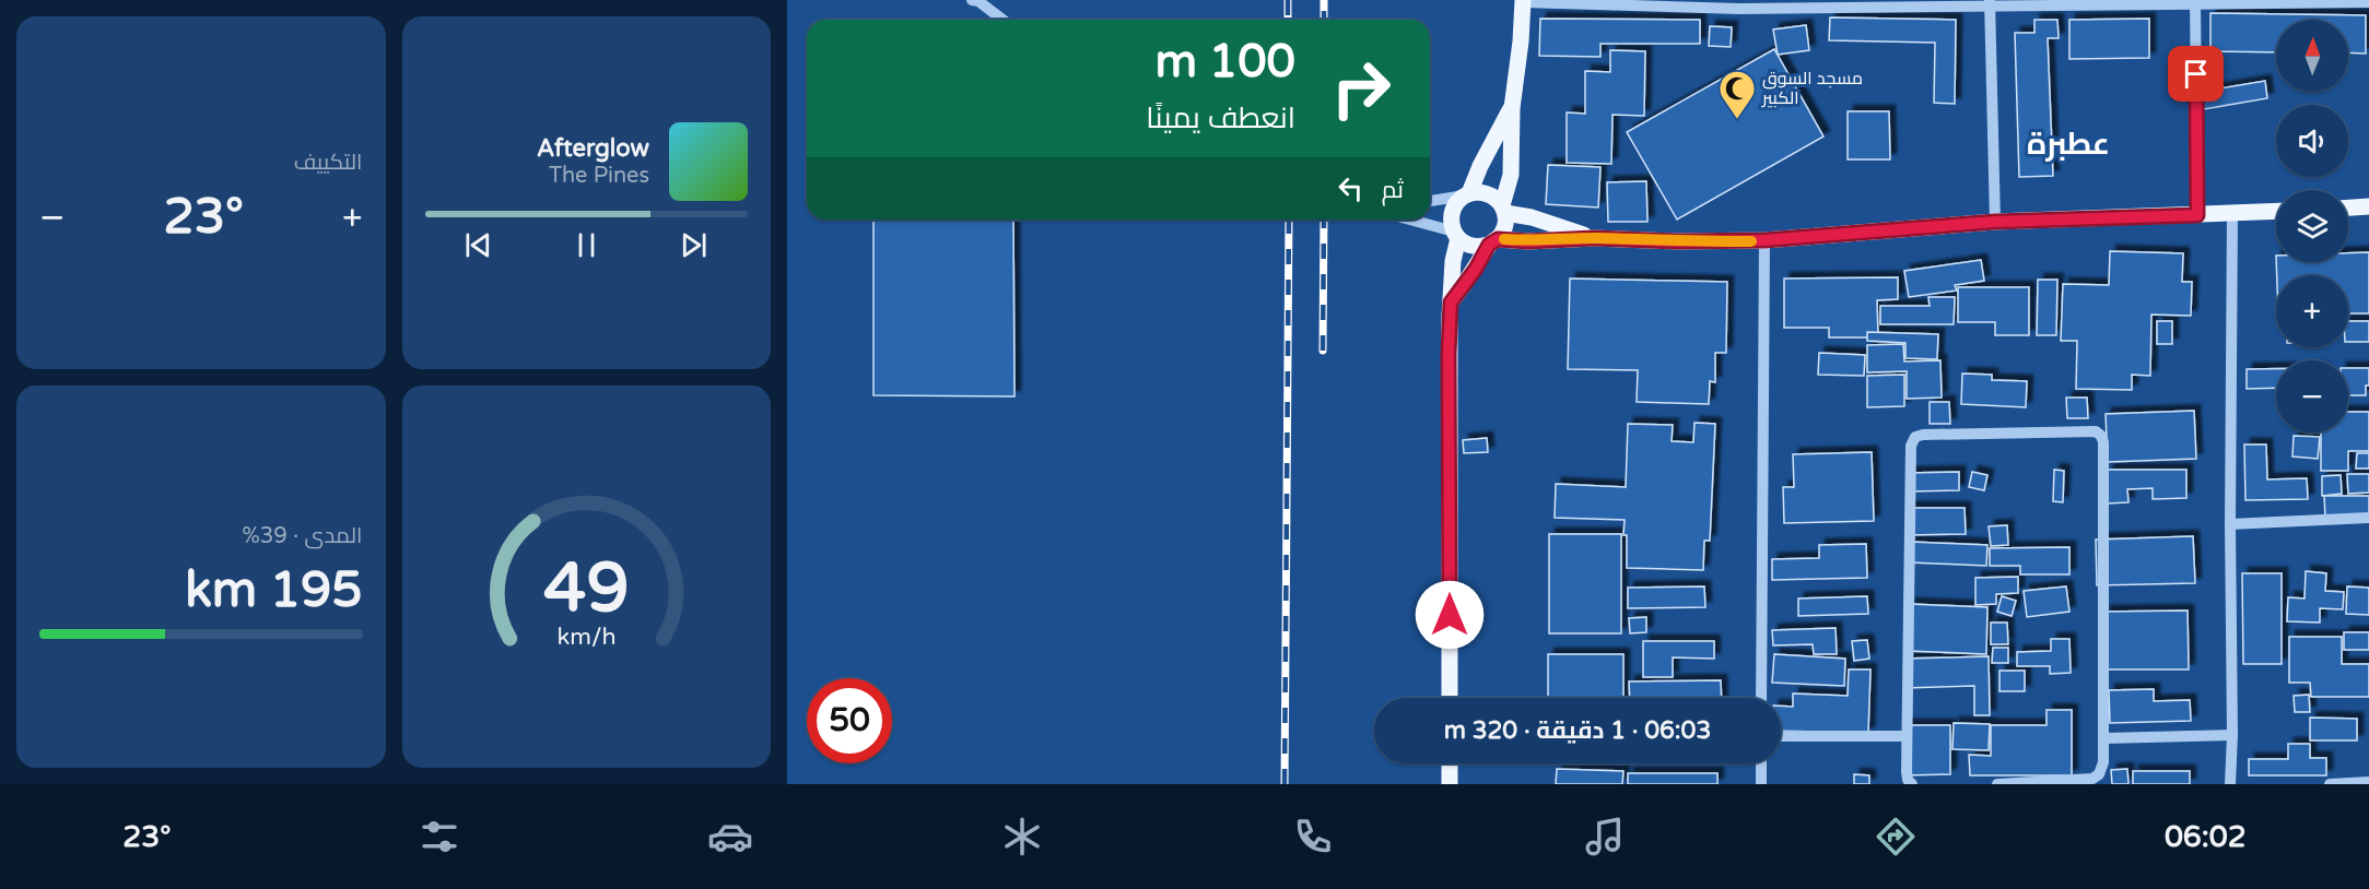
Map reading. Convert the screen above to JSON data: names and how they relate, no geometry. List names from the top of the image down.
{
  "districts": ["عطبرة"],
  "places": {
    "mosque": ["مسجد السوق الكبير"]
  },
  "north": "top",
  "page": {
    "tile": [
      "التكييف",
      ["المدى · 39%", "195 km"]
    ],
    "map_buttons": ["+", "−"],
    "turn": ["100 m", "انعطف يمينًا"],
    "song": ["Afterglow", "The Pines"],
    "then": "ثم",
    "heat": ["−", "23°", "+"],
    "limit": "50",
    "trip": "06:03 · 1 دقيقة · 320 m",
    "tabs": ["06:02", "23°"],
    "gauge": ["49", "km/h"]
  }
}
